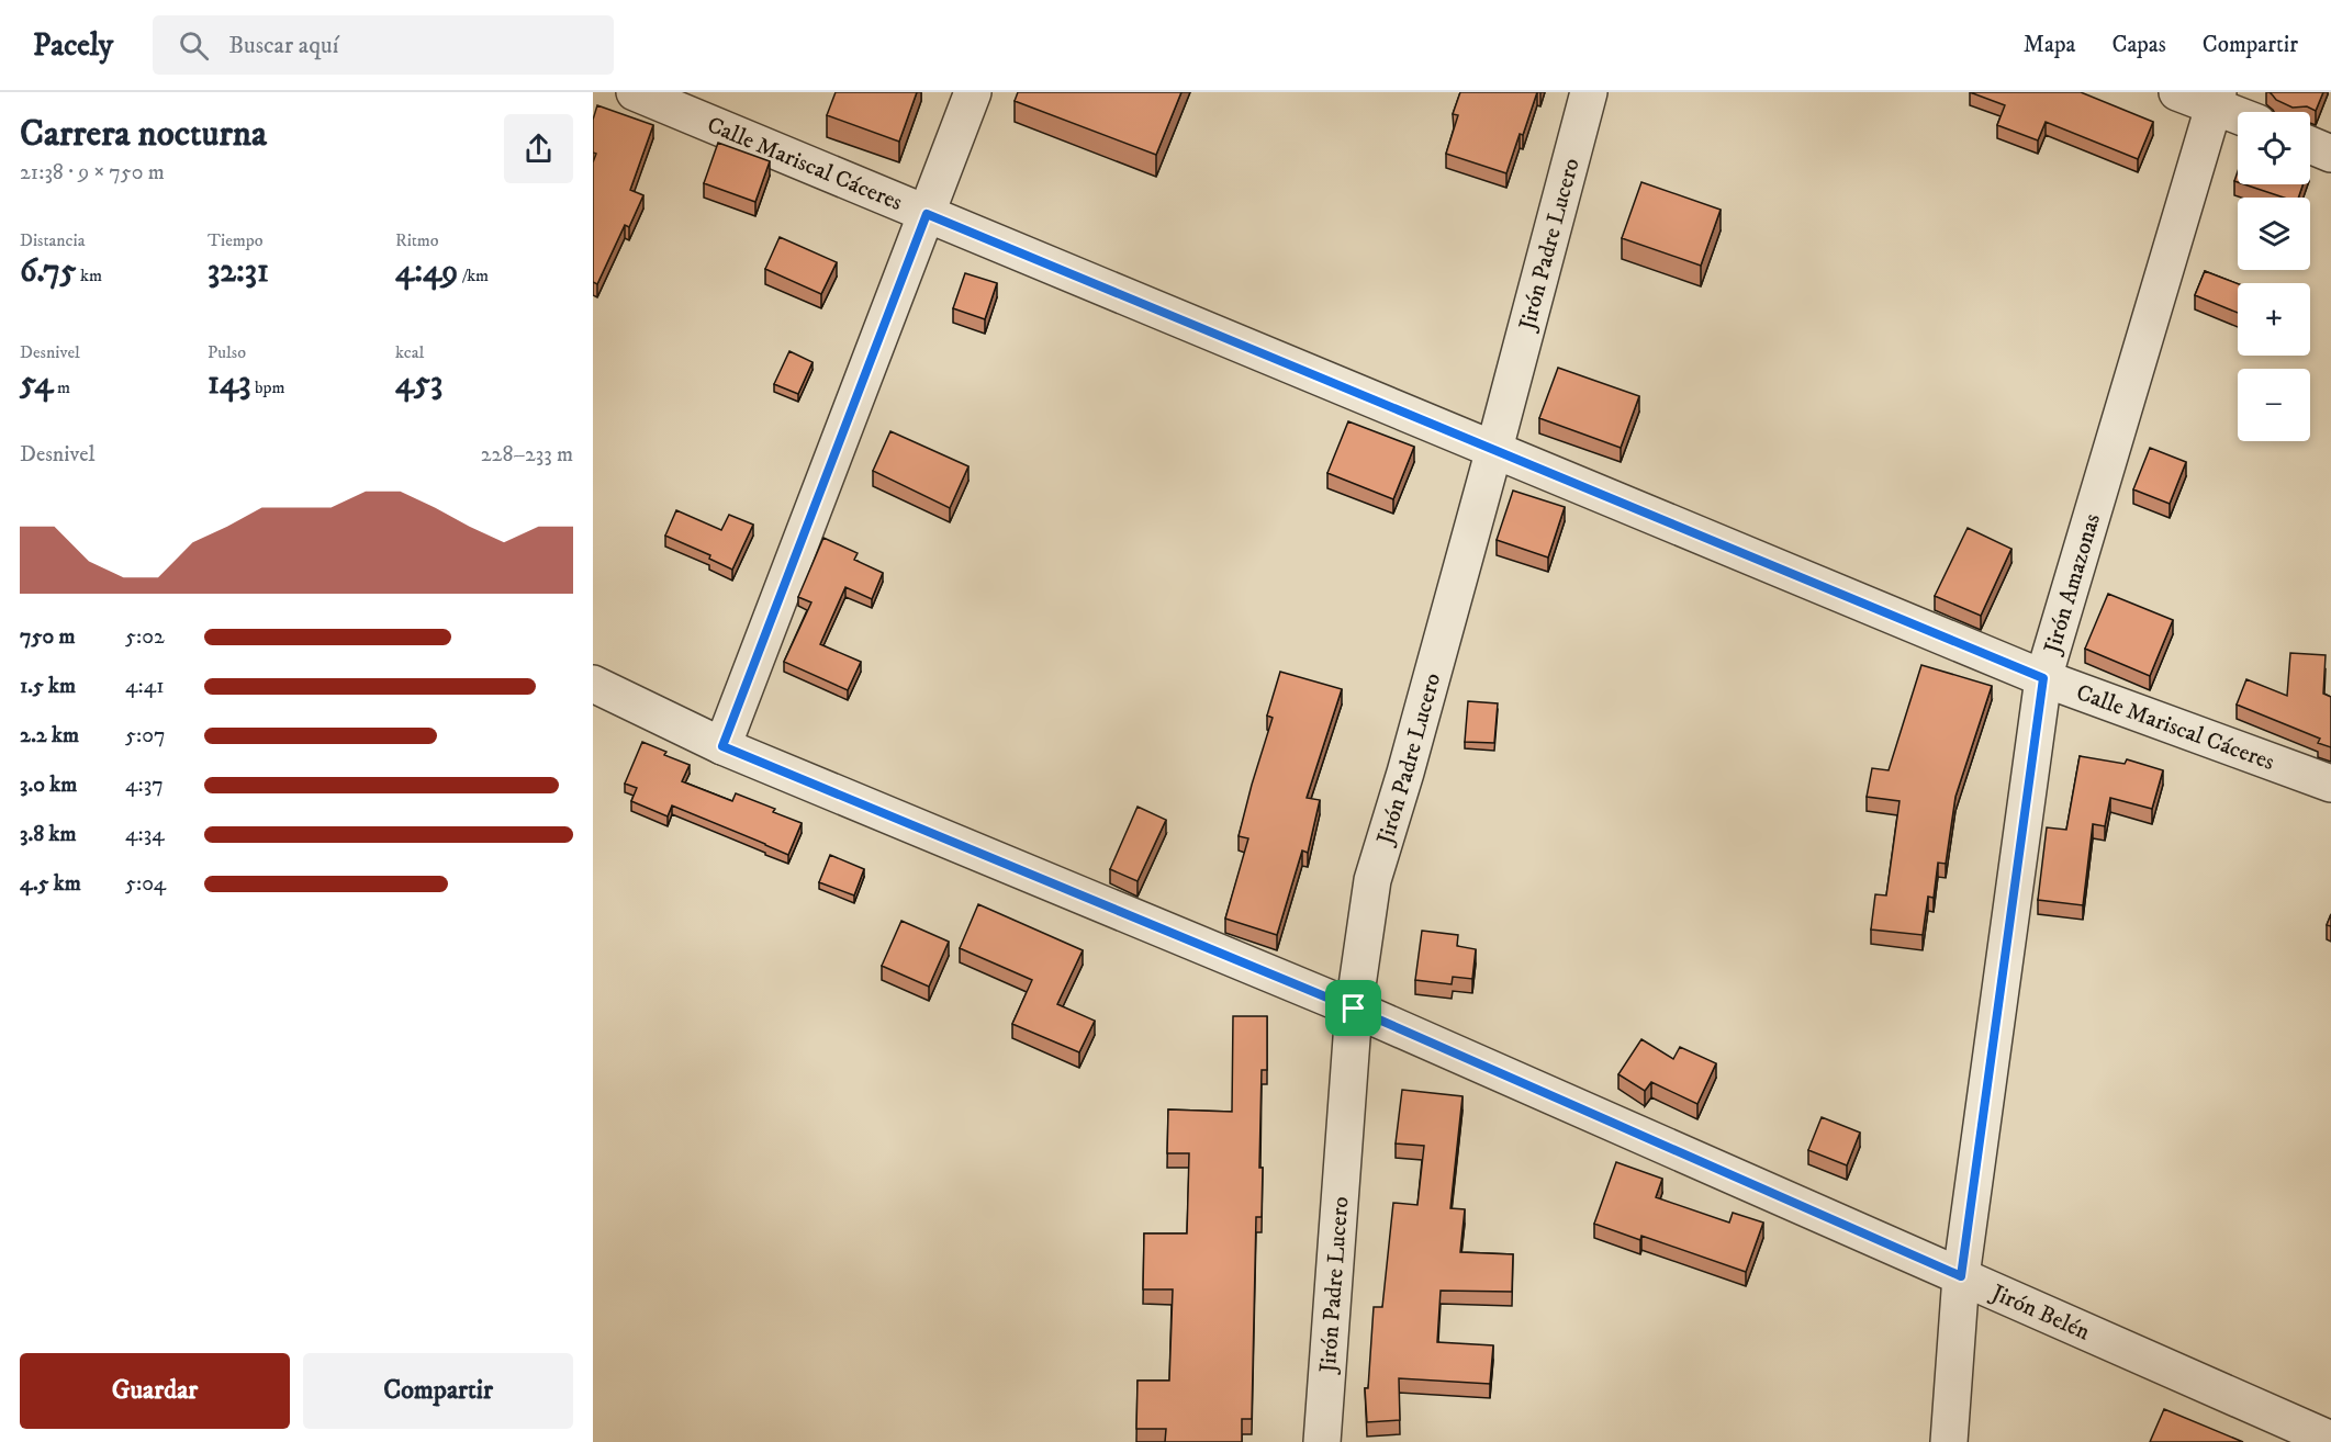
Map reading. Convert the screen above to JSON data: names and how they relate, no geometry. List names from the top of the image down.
{
  "streets": {
    "street": [
      "Calle Mariscal Cáceres",
      "Jirón Padre Lucero",
      "Jirón Amazonas",
      "Jirón Belén"
    ]
  },
  "crossings": [
    ["Calle Mariscal Cáceres", "Jirón Padre Lucero"],
    ["Calle Mariscal Cáceres", "Jirón Amazonas"],
    ["Jirón Padre Lucero", "Jirón Belén"],
    ["Jirón Amazonas", "Jirón Belén"]
  ],
  "page": {
    "header": "Pacely",
    "search": "Buscar aquí",
    "nav": ["Mapa", "Capas", "Compartir"],
    "heading": ["Carrera nocturna", "21:38 · 9 × 750 m"],
    "map_buttons": ["+", "−"],
    "stats": [
      ["Distancia", "6.75 km"],
      ["Tiempo", "32:31"],
      ["Ritmo", "4:49 /km"],
      ["Desnivel", "54 m"],
      ["Pulso", "143 bpm"],
      ["kcal", "453"]
    ],
    "chart": ["Desnivel", "228–233 m"],
    "list": [
      {
        "name": "750 m",
        "note": "5:02"
      },
      {
        "name": "1.5 km",
        "note": "4:41"
      },
      {
        "name": "2.2 km",
        "note": "5:07"
      },
      {
        "name": "3.0 km",
        "note": "4:37"
      },
      {
        "name": "3.8 km",
        "note": "4:34"
      },
      {
        "name": "4.5 km",
        "note": "5:04"
      }
    ],
    "buttons": ["Guardar", "Compartir"]
  }
}
